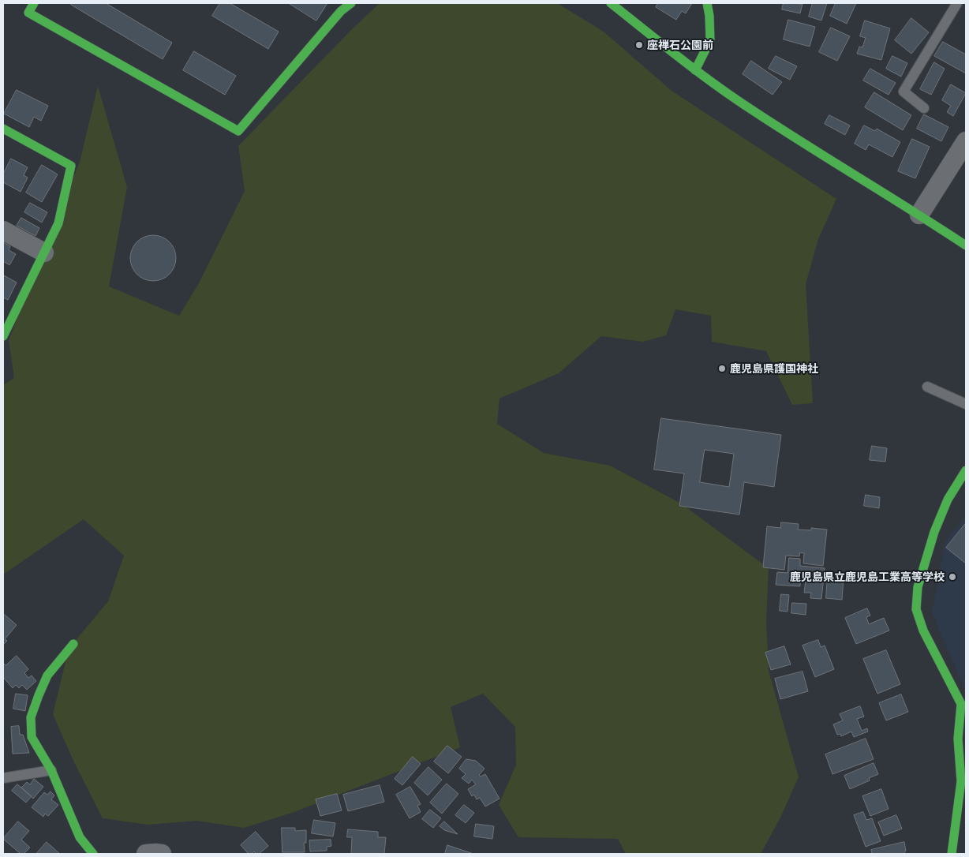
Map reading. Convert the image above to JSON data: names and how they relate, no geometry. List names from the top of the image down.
{
  "places": ["座禅石公園前", "鹿児島県護国神社", "鹿児島県立鹿児島工業高等学校"]
}
